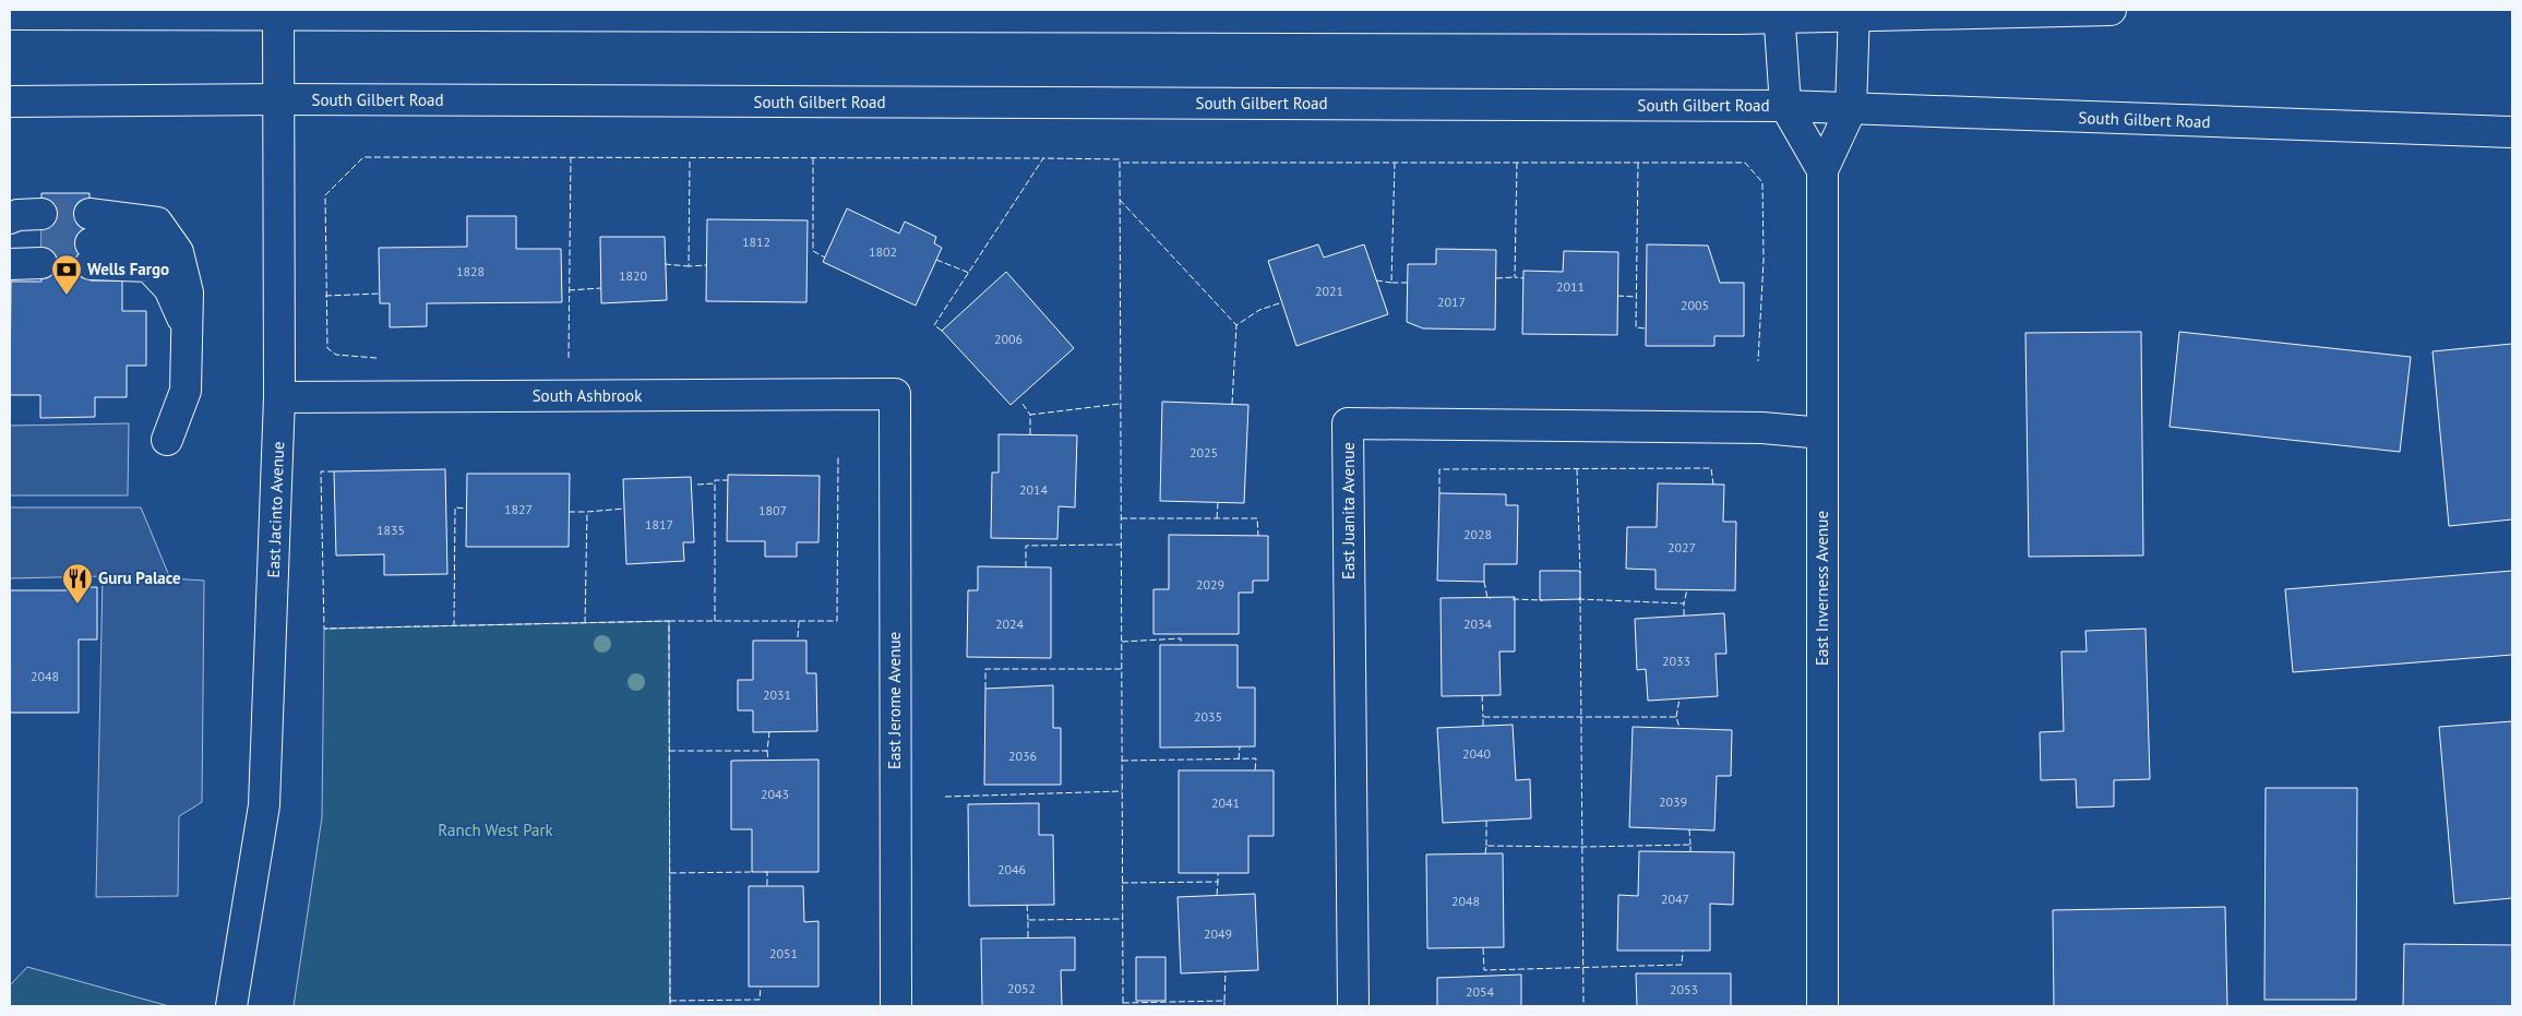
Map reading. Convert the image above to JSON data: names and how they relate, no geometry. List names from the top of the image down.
{
  "streets": {
    "main road": [
      "South Gilbert Road",
      "South Ashbrook",
      "East Jacinto Avenue",
      "East Juanita Avenue",
      "East Inverness Avenue",
      "East Jerome Avenue"
    ]
  },
  "crossings": [
    ["South Gilbert Road", "East Jacinto Avenue"],
    ["South Gilbert Road", "East Inverness Avenue"],
    ["South Ashbrook", "East Jacinto Avenue"],
    ["South Ashbrook", "East Jerome Avenue"],
    ["East Juanita Avenue", "East Inverness Avenue"]
  ],
  "parks": ["Ranch West Park"],
  "places": {
    "bank": ["Wells Fargo"],
    "restaurant": ["Guru Palace"]
  },
  "house_numbers": [
    "1812",
    "1802",
    "1828",
    "1820",
    "2011",
    "2021",
    "2017",
    "2005",
    "2006",
    "2025",
    "2014",
    "1827",
    "1807",
    "1817",
    "1835",
    "2028",
    "2027",
    "2029",
    "2024",
    "2034",
    "2033",
    "2048",
    "2031",
    "2035",
    "2040",
    "2036",
    "2043",
    "2039",
    "2041",
    "2046",
    "2047",
    "2048",
    "2049",
    "2051",
    "2052",
    "2053",
    "2054"
  ]
}
